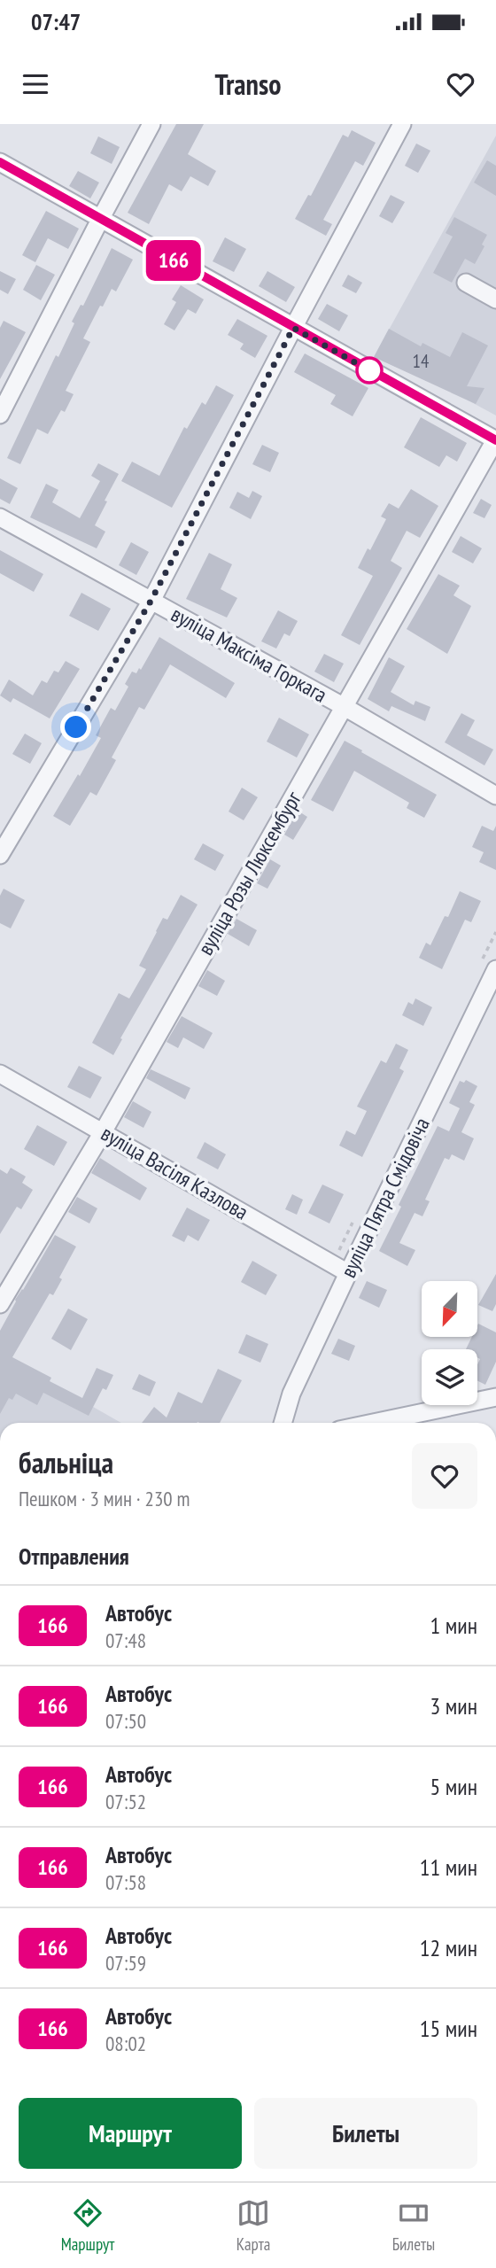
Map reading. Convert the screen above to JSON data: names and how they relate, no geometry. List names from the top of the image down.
{
  "streets": {
    "street": [
      "вуліца Максіма Горкага",
      "вуліца Розы Люксембург",
      "вуліца Васіля Казлова",
      "вуліца Пятра Смідовіча"
    ]
  },
  "crossings": [
    ["вуліца Максіма Горкага", "вуліца Розы Люксембург"],
    ["вуліца Розы Люксембург", "вуліца Васіля Казлова"],
    ["вуліца Васіля Казлова", "вуліца Пятра Смідовіча"]
  ],
  "lines": ["bus line 166"],
  "house_numbers": ["14"],
  "north": "bottom left",
  "page": {
    "status": "07:47",
    "header": "Transo",
    "on_map": "166",
    "heading": [
      ["бальніца", "Пешком · 3 мин · 230 m"],
      "Отправления"
    ],
    "list": [
      {
        "mark": "166",
        "name": "Автобус",
        "note": "07:48",
        "value": "1 мин"
      },
      {
        "mark": "166",
        "name": "Автобус",
        "note": "07:50",
        "value": "3 мин"
      },
      {
        "mark": "166",
        "name": "Автобус",
        "note": "07:52",
        "value": "5 мин"
      },
      {
        "mark": "166",
        "name": "Автобус",
        "note": "07:58",
        "value": "11 мин"
      },
      {
        "mark": "166",
        "name": "Автобус",
        "note": "07:59",
        "value": "12 мин"
      },
      {
        "mark": "166",
        "name": "Автобус",
        "note": "08:02",
        "value": "15 мин"
      }
    ],
    "buttons": ["Маршрут", "Билеты"],
    "tabs": ["Маршрут", "Карта", "Билеты"]
  }
}
